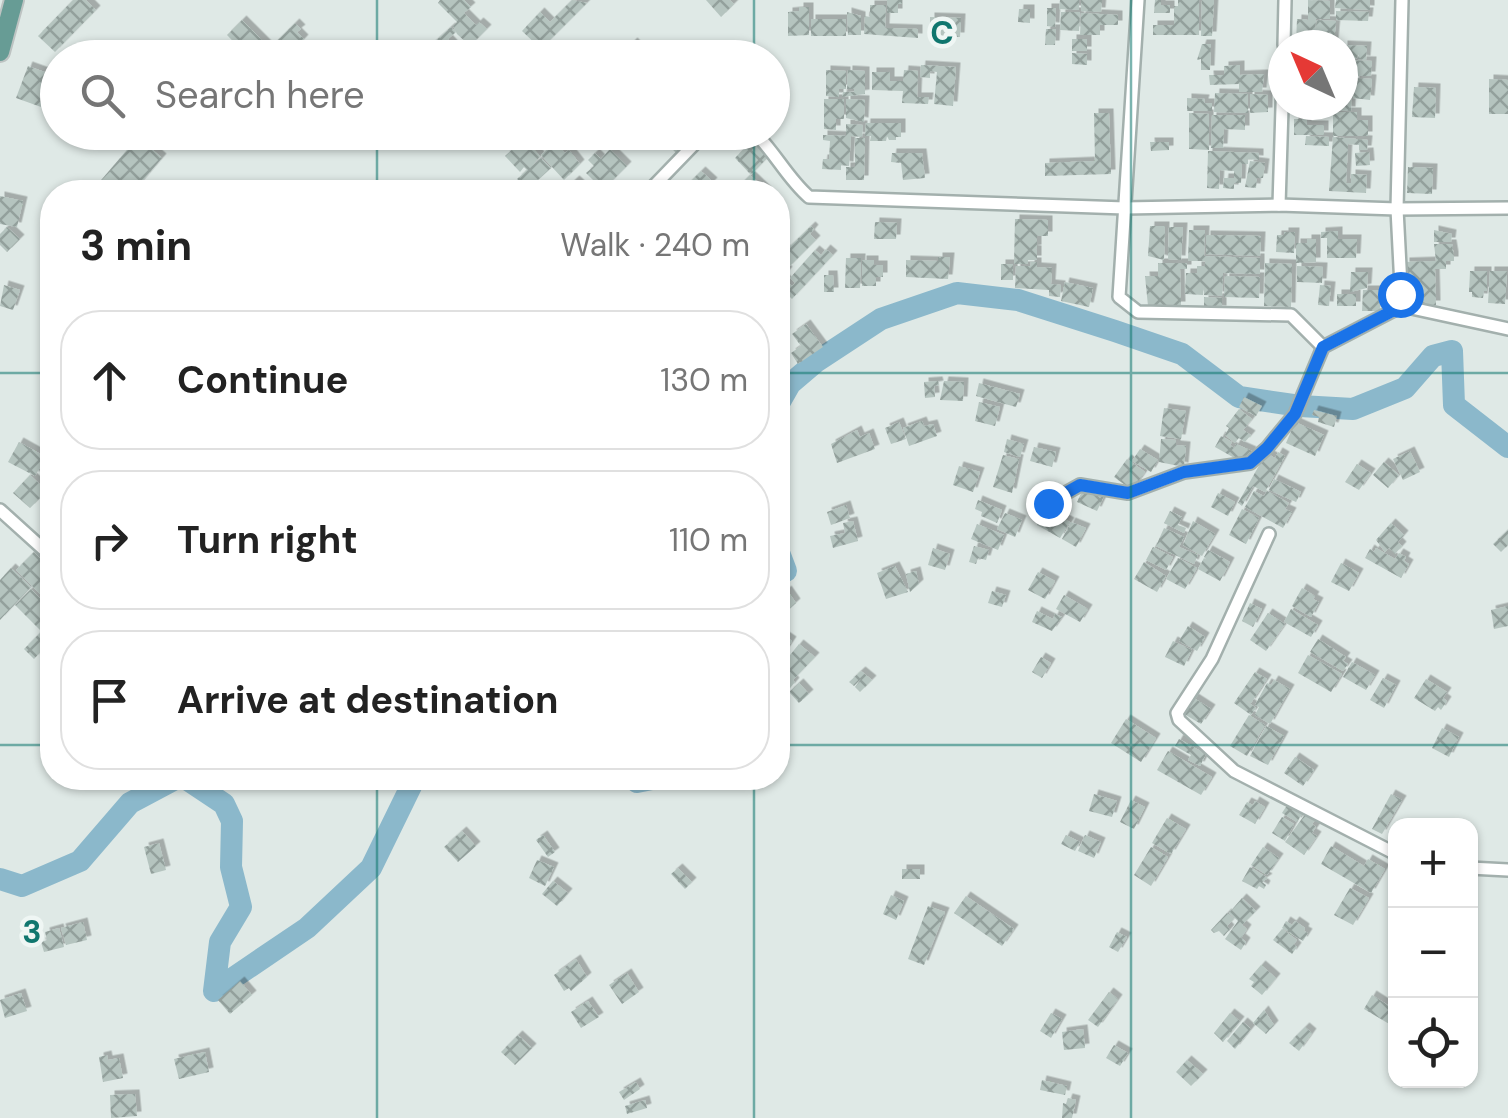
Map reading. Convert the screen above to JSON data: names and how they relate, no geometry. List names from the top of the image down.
{
  "north": "top left",
  "page": {
    "search": "Search here",
    "heading": ["3 min", "Walk · 240 m"],
    "list": [
      ["Continue", "130 m"],
      ["Turn right", "110 m"],
      "Arrive at destination"
    ],
    "map_buttons": ["+", "−"]
  },
  "grid": {
    "columns": ["C"],
    "rows": ["3"]
  }
}
